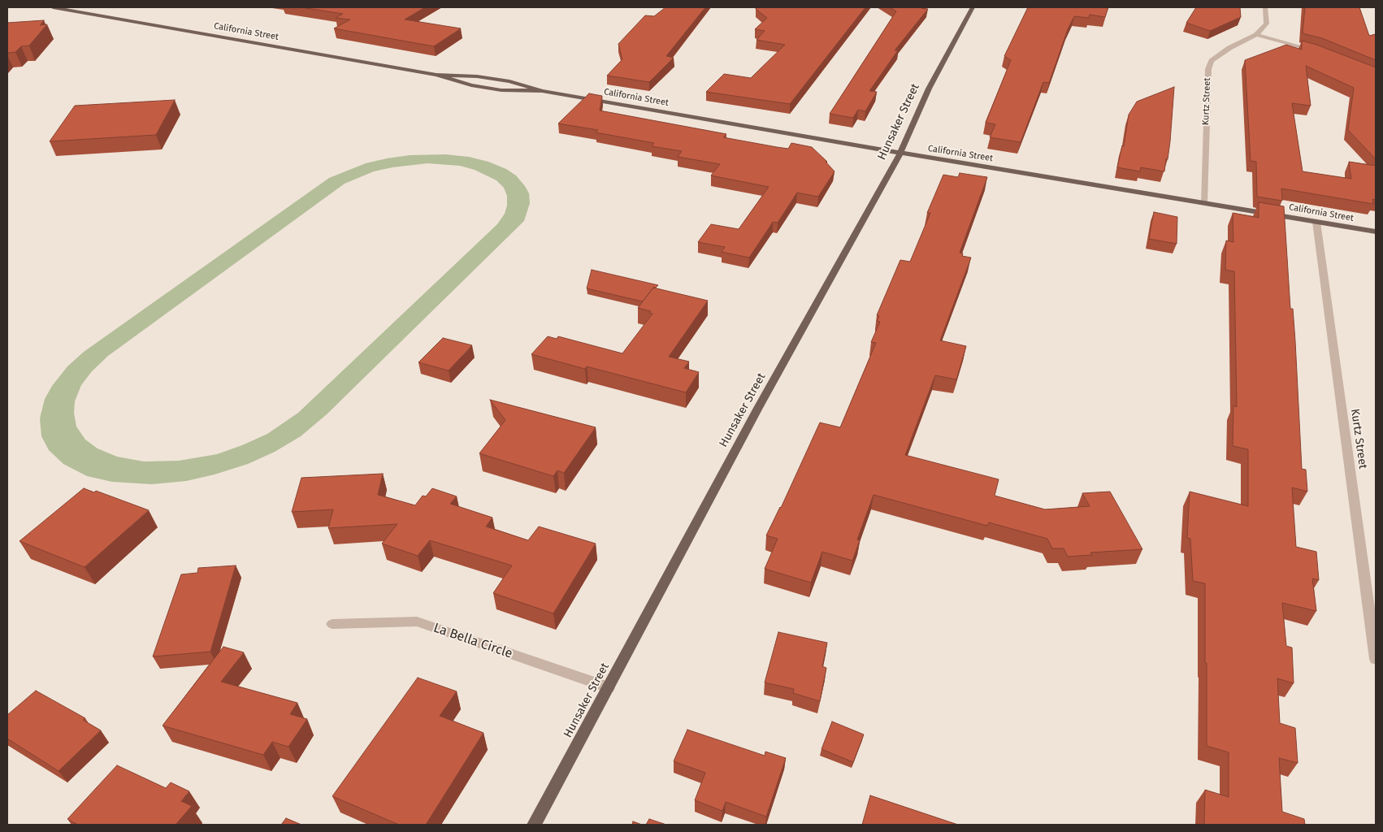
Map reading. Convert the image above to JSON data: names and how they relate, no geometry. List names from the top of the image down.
{
  "streets": {
    "main road": ["California Street", "Hunsaker Street"],
    "street": ["Kurtz Street", "La Bella Circle"]
  },
  "crossings": [
    ["California Street", "Kurtz Street"],
    ["California Street", "Hunsaker Street"],
    ["Hunsaker Street", "La Bella Circle"]
  ]
}
